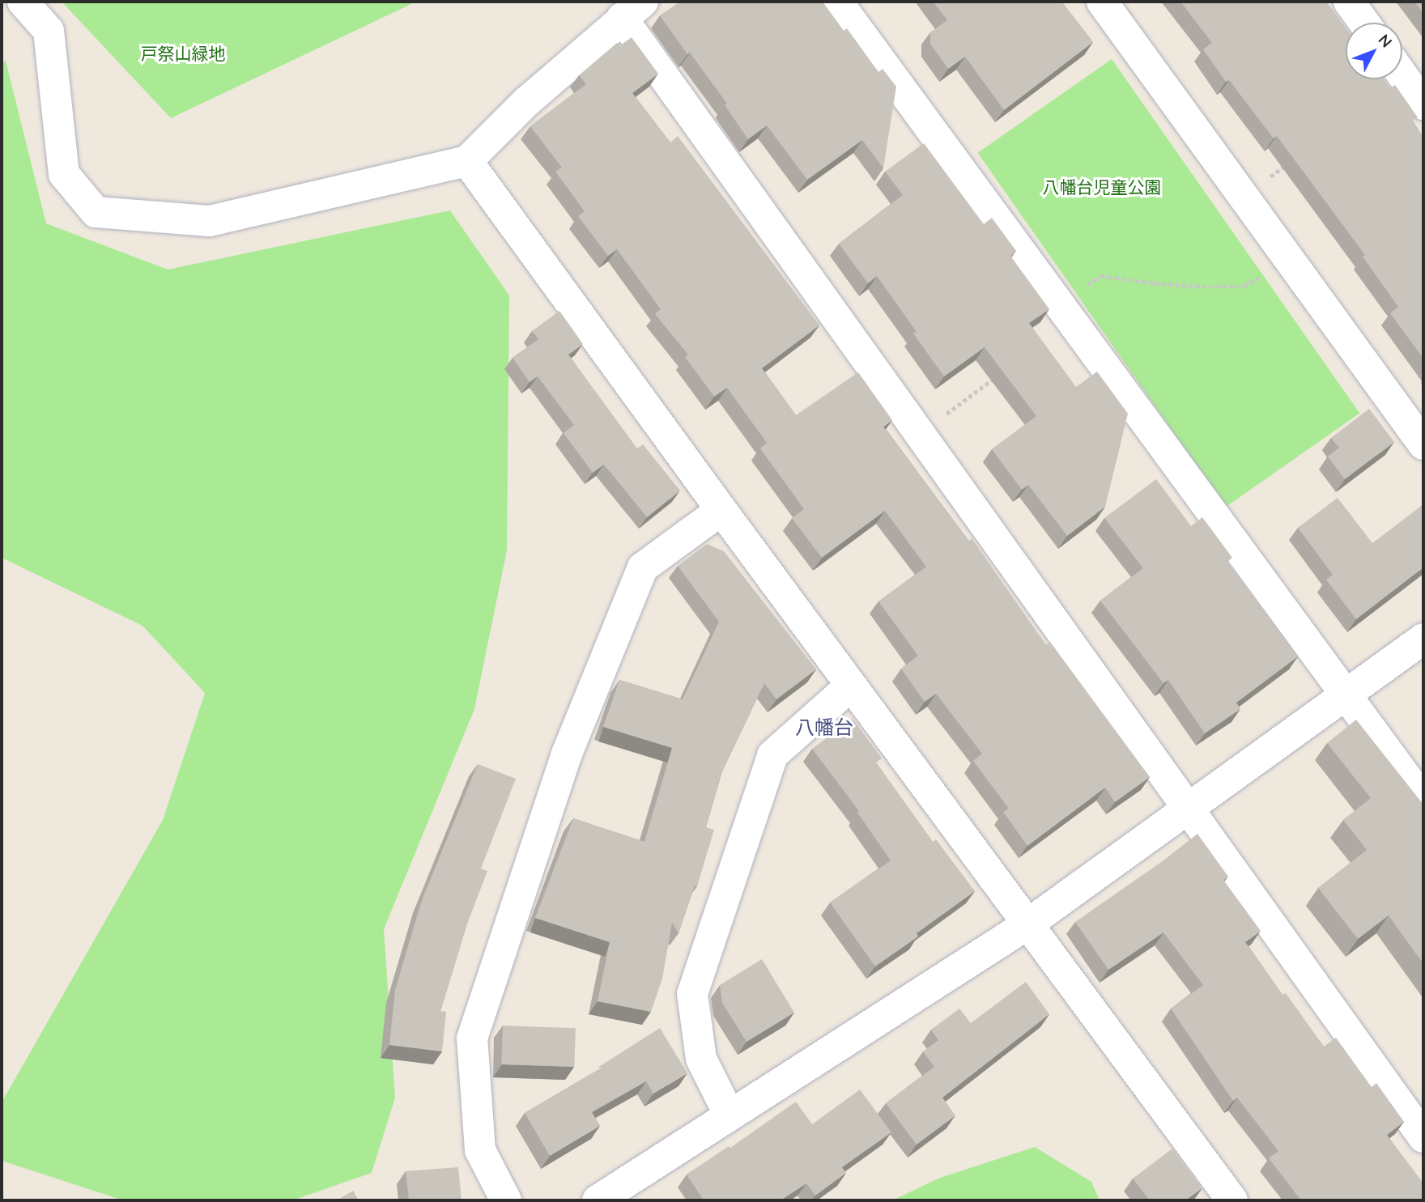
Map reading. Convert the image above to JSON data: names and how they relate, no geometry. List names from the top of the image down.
{
  "districts": ["八幡台"],
  "parks": ["戸祭山緑地", "八幡台児童公園"],
  "north": "top right"
}
